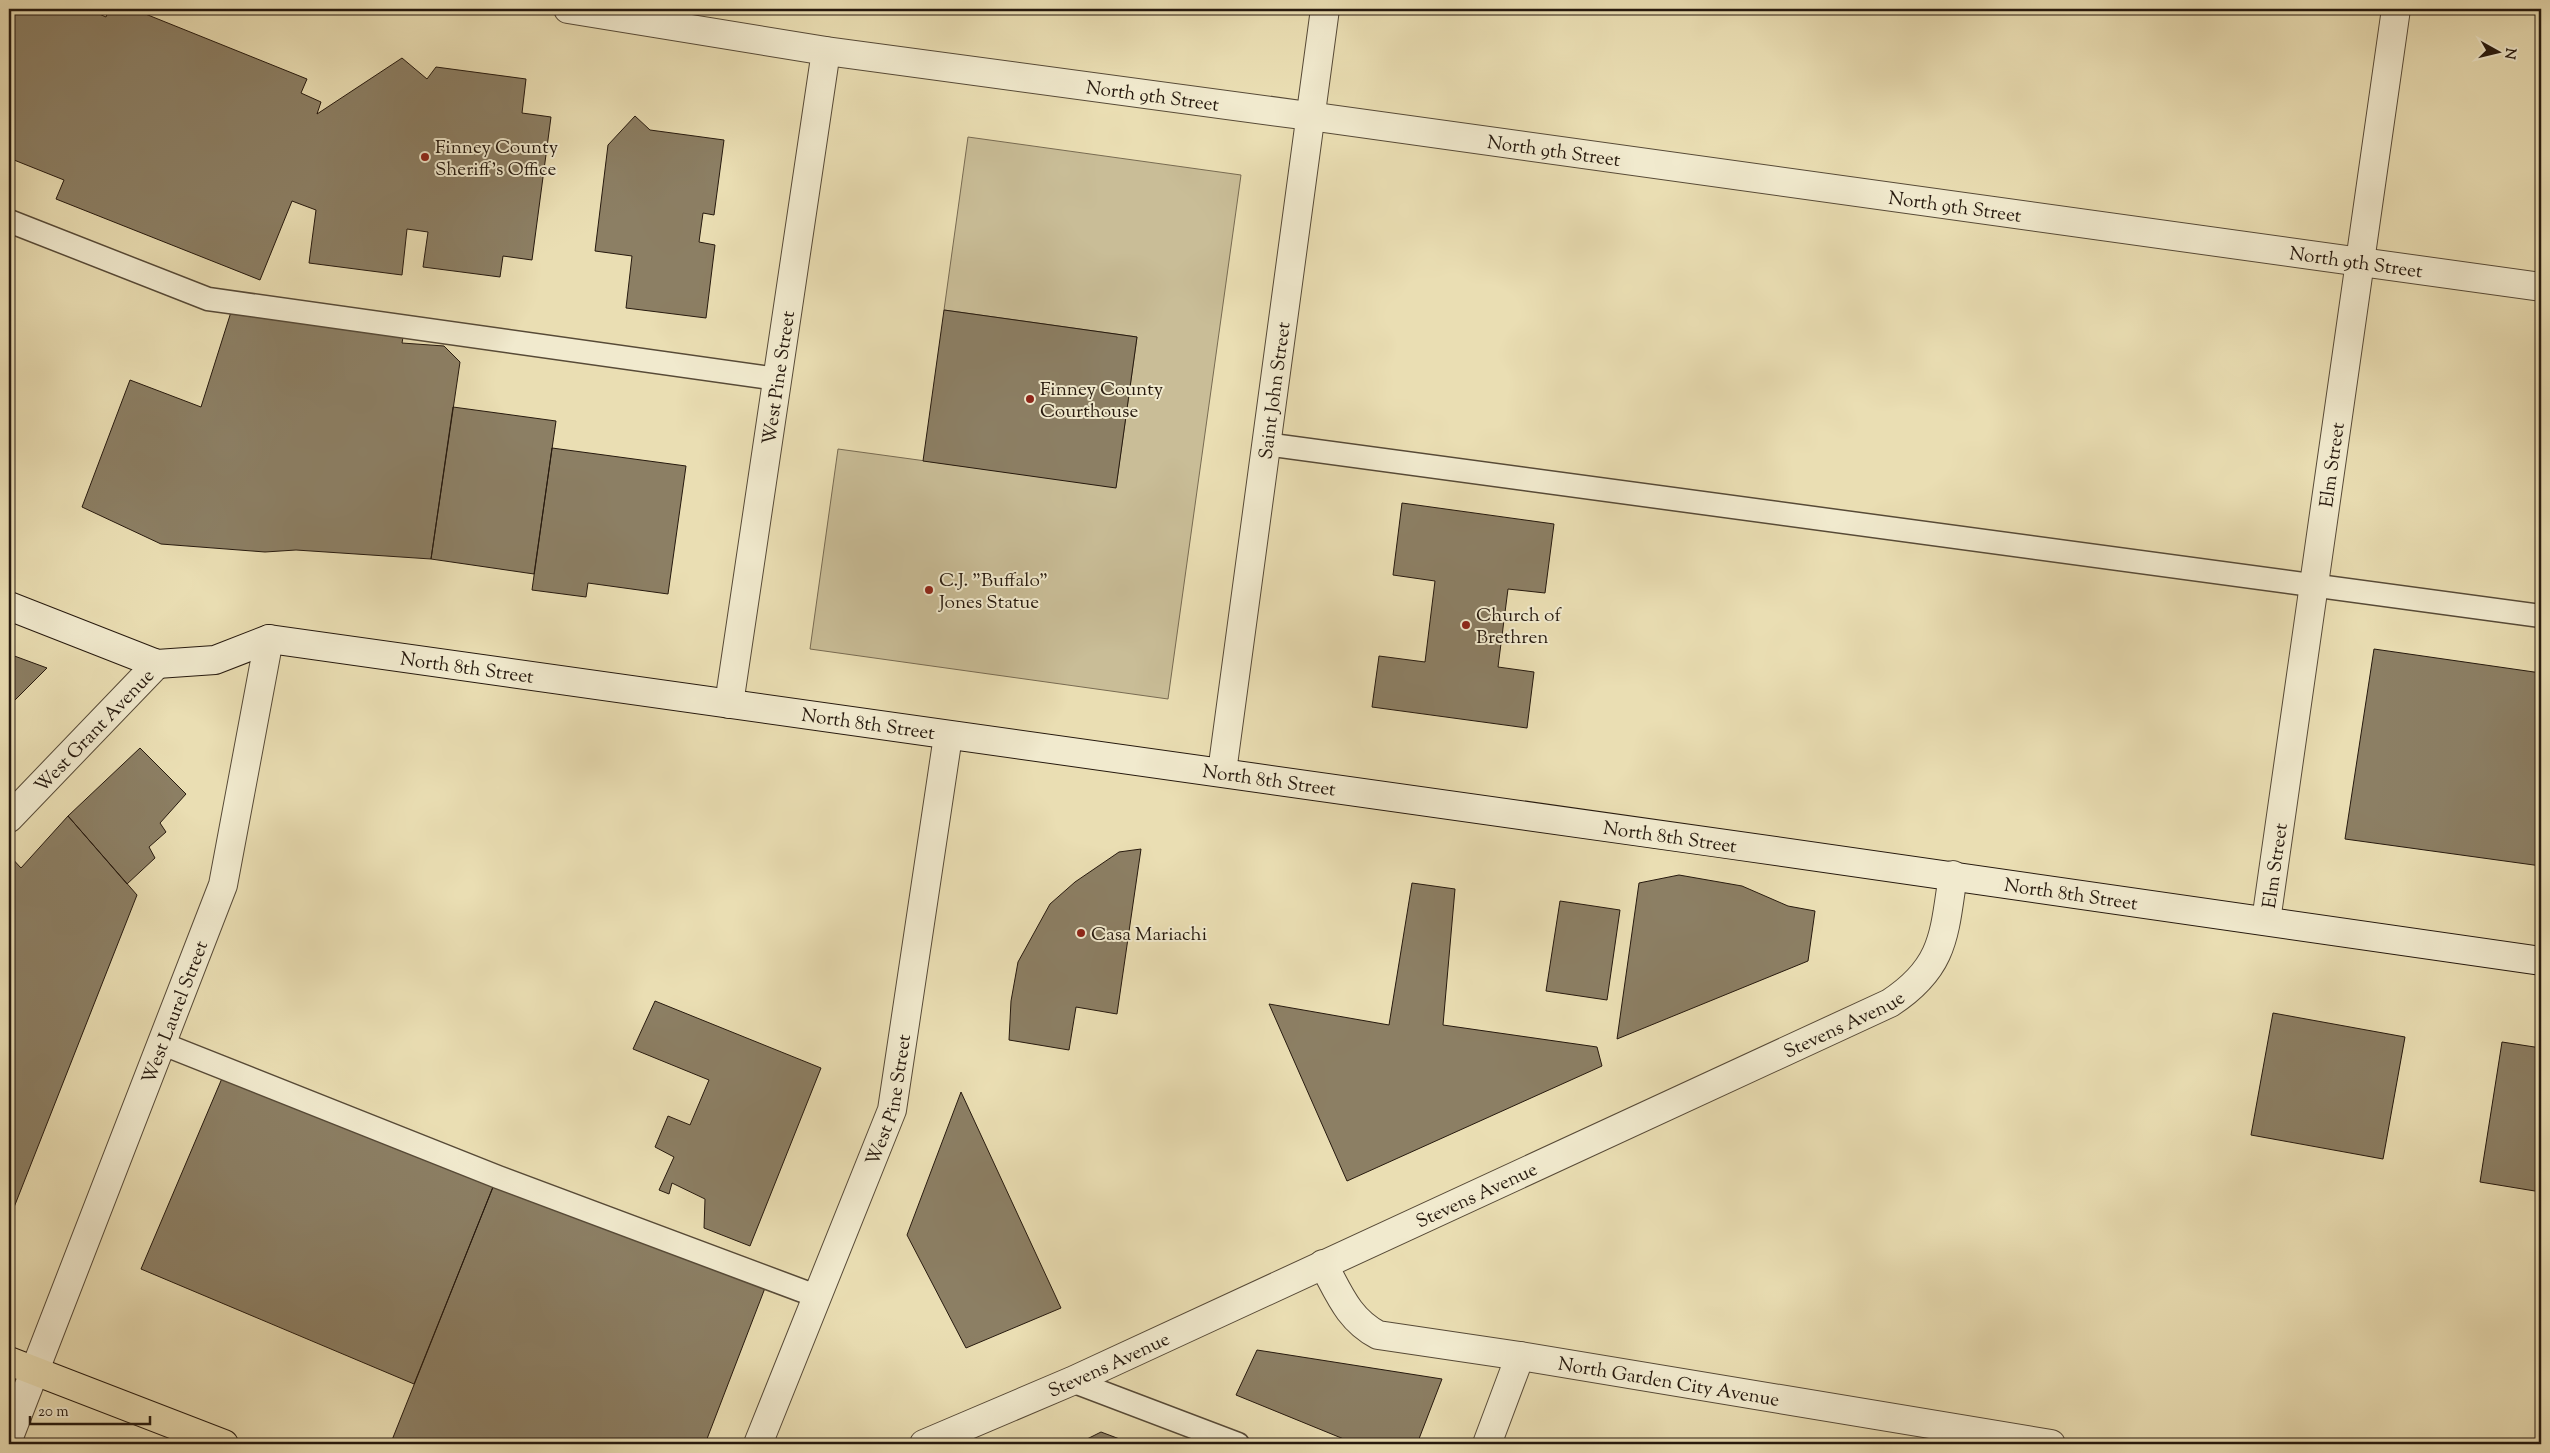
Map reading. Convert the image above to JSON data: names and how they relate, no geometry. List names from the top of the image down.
{
  "streets": {
    "street": [
      "North 9th Street",
      "West Pine Street",
      "Saint John Street",
      "Elm Street",
      "North 8th Street",
      "West Grant Avenue",
      "West Laurel Street",
      "Stevens Avenue",
      "North Garden City Avenue"
    ]
  },
  "crossings": [
    ["North 9th Street", "West Pine Street"],
    ["North 9th Street", "Saint John Street"],
    ["North 9th Street", "Elm Street"],
    ["West Pine Street", "North 8th Street"],
    ["Saint John Street", "North 8th Street"],
    ["Elm Street", "North 8th Street"],
    ["North 8th Street", "West Grant Avenue"],
    ["North 8th Street", "West Laurel Street"],
    ["North 8th Street", "Stevens Avenue"],
    ["Stevens Avenue", "North Garden City Avenue"]
  ],
  "places": [
    "Finney County Sheriff's Office",
    "Finney County Courthouse",
    "C.J. \"Buffalo\" Jones Statue",
    "Church of Brethren",
    "Casa Mariachi"
  ],
  "scale_bar": "20 m",
  "north": "right"
}
